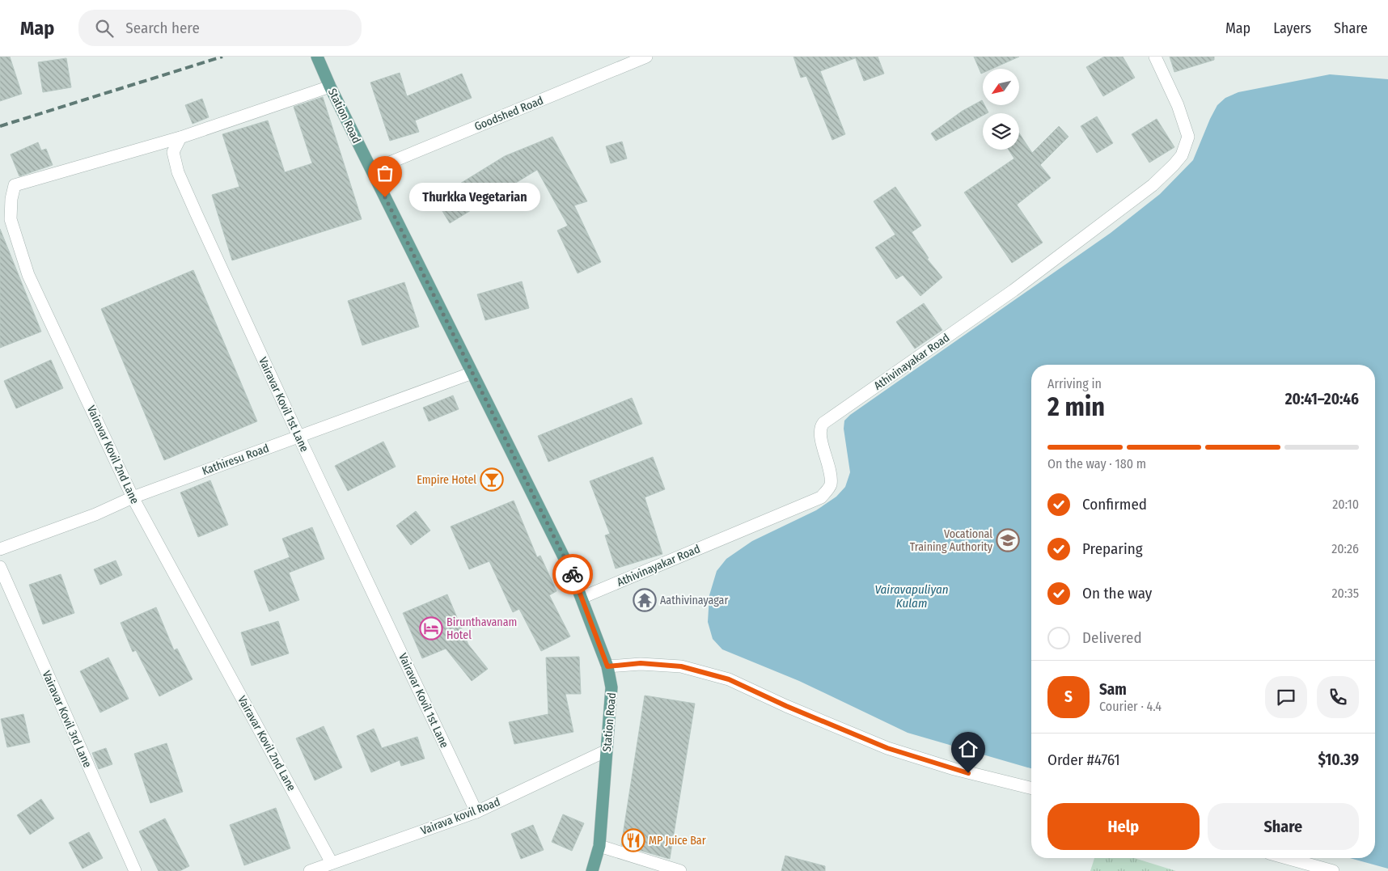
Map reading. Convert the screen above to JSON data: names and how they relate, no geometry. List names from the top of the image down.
{
  "streets": {
    "main road": ["Station Road"],
    "street": [
      "Goodshed Road",
      "Athivinayakar Road",
      "Vairavar Kovil 1st Lane",
      "Vairavar Kovil 2nd Lane",
      "Kathiresu Road",
      "Vairavar Kovil 3rd Lane",
      "Vairava kovil Road"
    ]
  },
  "crossings": [
    ["Goodshed Road", "Station Road"],
    ["Station Road", "Athivinayakar Road"],
    ["Station Road", "Kathiresu Road"],
    ["Station Road", "Vairava kovil Road"],
    ["Vairavar Kovil 1st Lane", "Vairavar Kovil 2nd Lane"],
    ["Vairavar Kovil 1st Lane", "Kathiresu Road"],
    ["Vairavar Kovil 1st Lane", "Vairava kovil Road"],
    ["Vairavar Kovil 2nd Lane", "Kathiresu Road"],
    ["Vairavar Kovil 2nd Lane", "Vairava kovil Road"]
  ],
  "water": ["Vairavapuliyan Kulam"],
  "places": {
    "other": ["Thurkka Vegetarian"],
    "bar": ["Empire Hotel"],
    "school or university": ["Vocational Training Authority"],
    "temple": ["Aathivinayagar"],
    "hotel": ["Birunthavanam Hotel"],
    "restaurant": ["MP Juice Bar"]
  },
  "north": "bottom left",
  "page": {
    "header": "Map",
    "search": "Search here",
    "nav": ["Map", "Layers", "Share"],
    "bubble": "Thurkka Vegetarian",
    "heading": ["2 min", "Arriving in", "20:41–20:46"],
    "panel": [
      "Sam",
      "Courier · 4.4",
      "Order #4761",
      "$10.39"
    ],
    "bar": "On the way · 180 m",
    "list": [
      ["Confirmed", "20:10"],
      ["Preparing", "20:26"],
      ["On the way", "20:35"],
      "Delivered"
    ],
    "round": "S",
    "buttons": ["Help", "Share"]
  }
}
